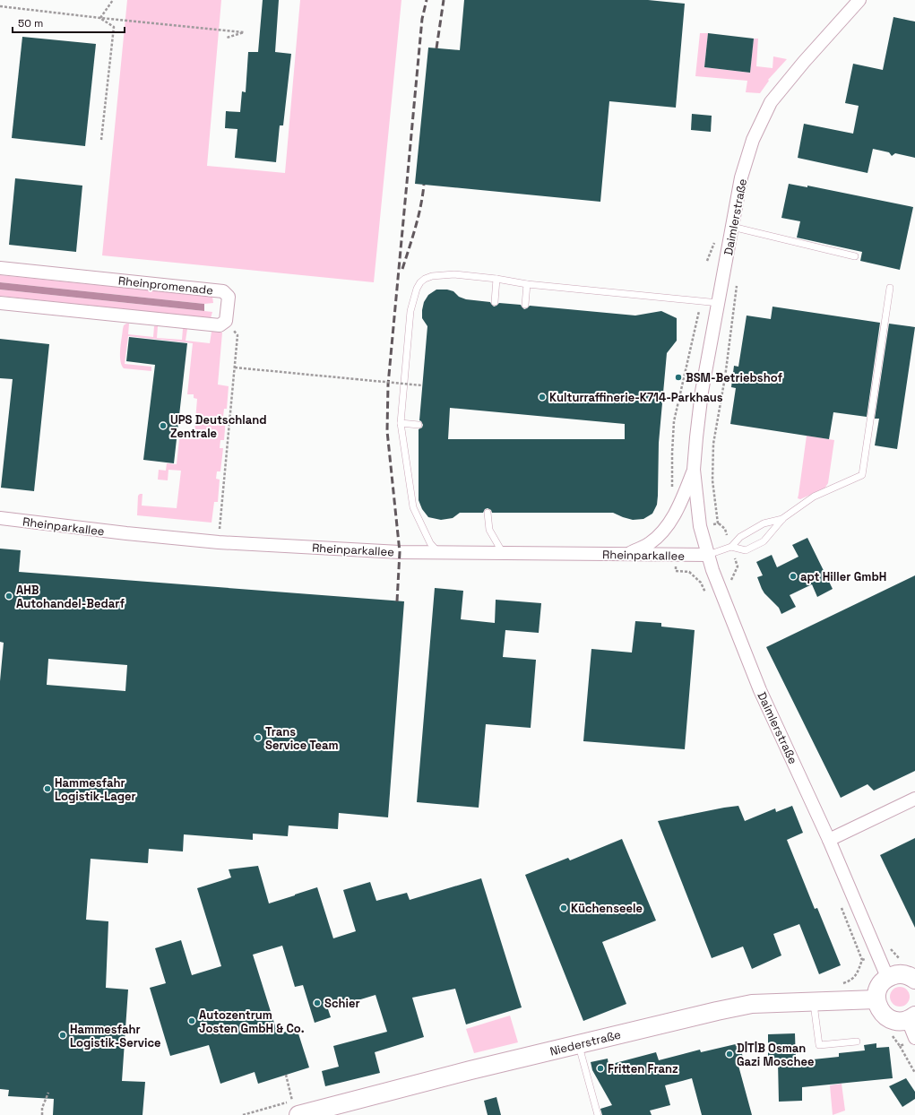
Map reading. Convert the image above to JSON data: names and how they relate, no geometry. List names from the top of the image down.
{
  "streets": {
    "street": [
      "Daimlerstraße",
      "Rheinpromenade",
      "Rheinparkallee",
      "Niederstraße"
    ]
  },
  "crossings": [
    ["Daimlerstraße", "Rheinparkallee"]
  ],
  "places": [
    "BSM-Betriebshof",
    "Kulturraffinerie-K714-Parkhaus",
    "UPS Deutschland Zentrale",
    "apt Hiller GmbH",
    "AHB Autohandel-Bedarf",
    "Trans Service Team",
    "Hammesfahr Logistik-Lager",
    "Küchenseele",
    "Schier",
    "Autozentrum Josten GmbH & Co.",
    "Hammesfahr Logistik-Service",
    "DİTİB Osman Gazi Moschee",
    "Fritten Franz"
  ],
  "scale_bar": "50 m"
}
